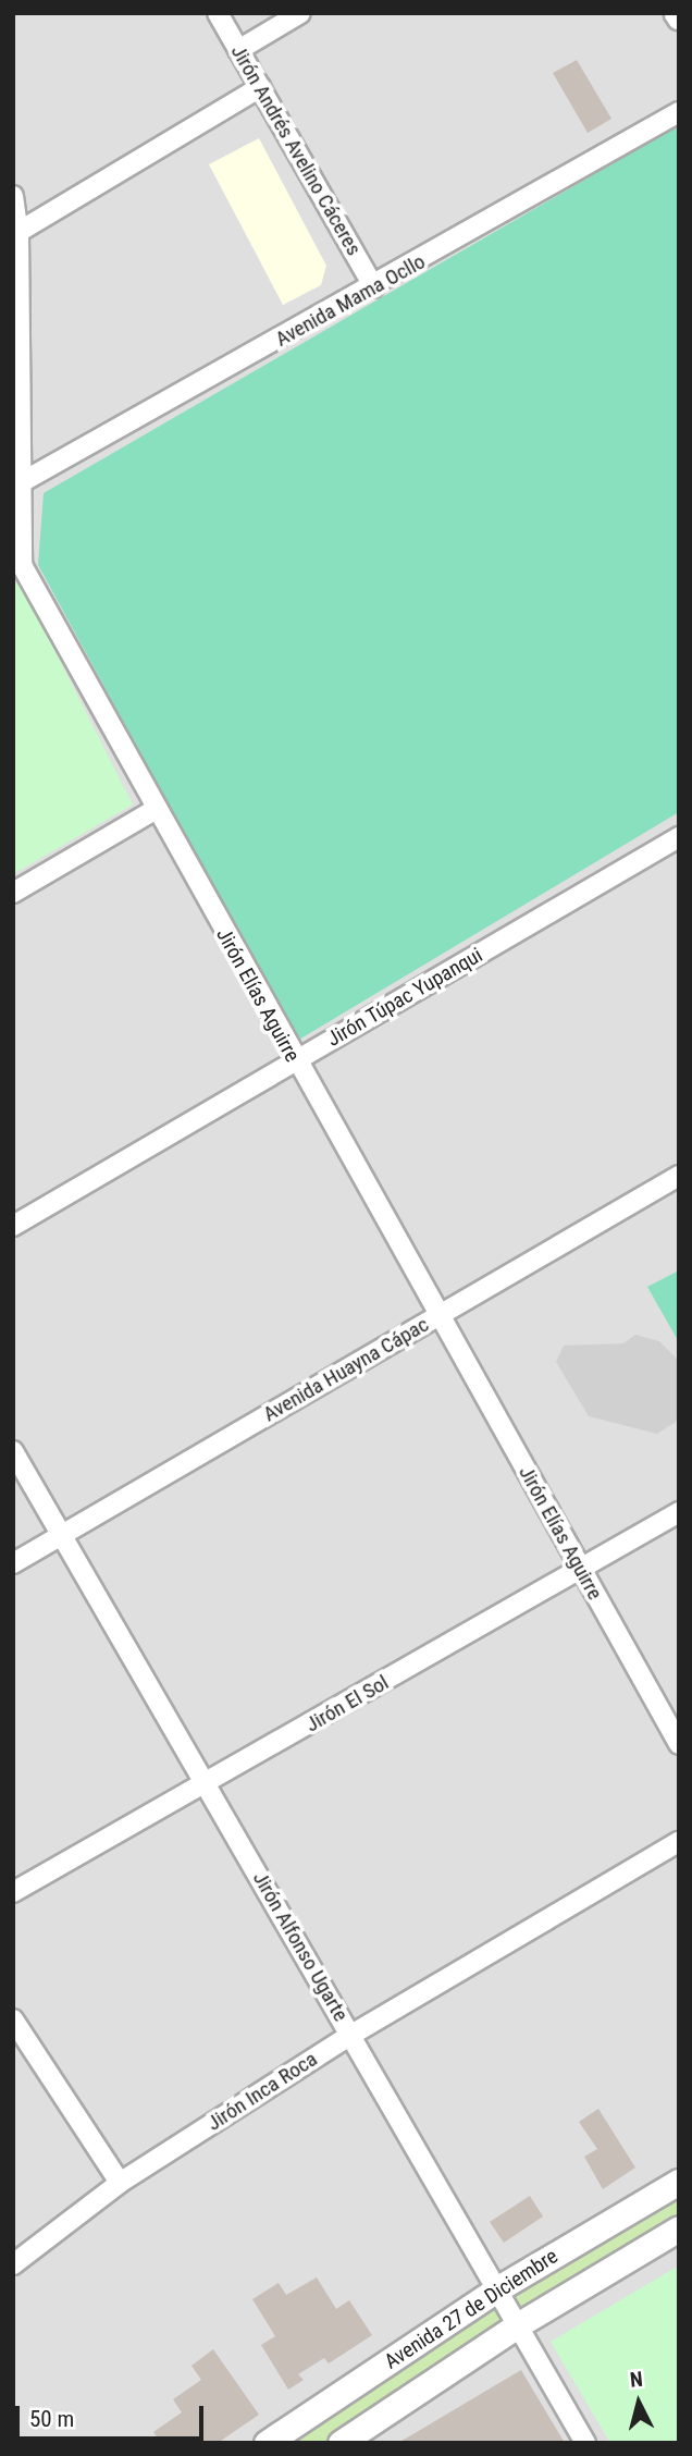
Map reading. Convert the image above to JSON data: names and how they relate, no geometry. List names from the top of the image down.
{
  "streets": {
    "street": [
      "Jirón Andrés Avelino Cáceres",
      "Avenida Mama Ocllo",
      "Jirón Elías Aguirre",
      "Jirón Túpac Yupanqui",
      "Avenida Huayna Cápac",
      "Jirón El Sol",
      "Jirón Alfonso Ugarte",
      "Jirón Inca Roca",
      "Avenida 27 de Diciembre"
    ]
  },
  "crossings": [
    ["Jirón Andrés Avelino Cáceres", "Avenida Mama Ocllo"],
    ["Avenida Mama Ocllo", "Jirón Elías Aguirre"],
    ["Jirón Elías Aguirre", "Jirón Túpac Yupanqui"],
    ["Jirón Elías Aguirre", "Avenida Huayna Cápac"],
    ["Jirón Elías Aguirre", "Jirón El Sol"],
    ["Avenida Huayna Cápac", "Jirón Alfonso Ugarte"],
    ["Jirón El Sol", "Jirón Alfonso Ugarte"],
    ["Jirón Alfonso Ugarte", "Jirón Inca Roca"],
    ["Jirón Alfonso Ugarte", "Avenida 27 de Diciembre"]
  ],
  "scale_bar": "50 m",
  "north": "top"
}
